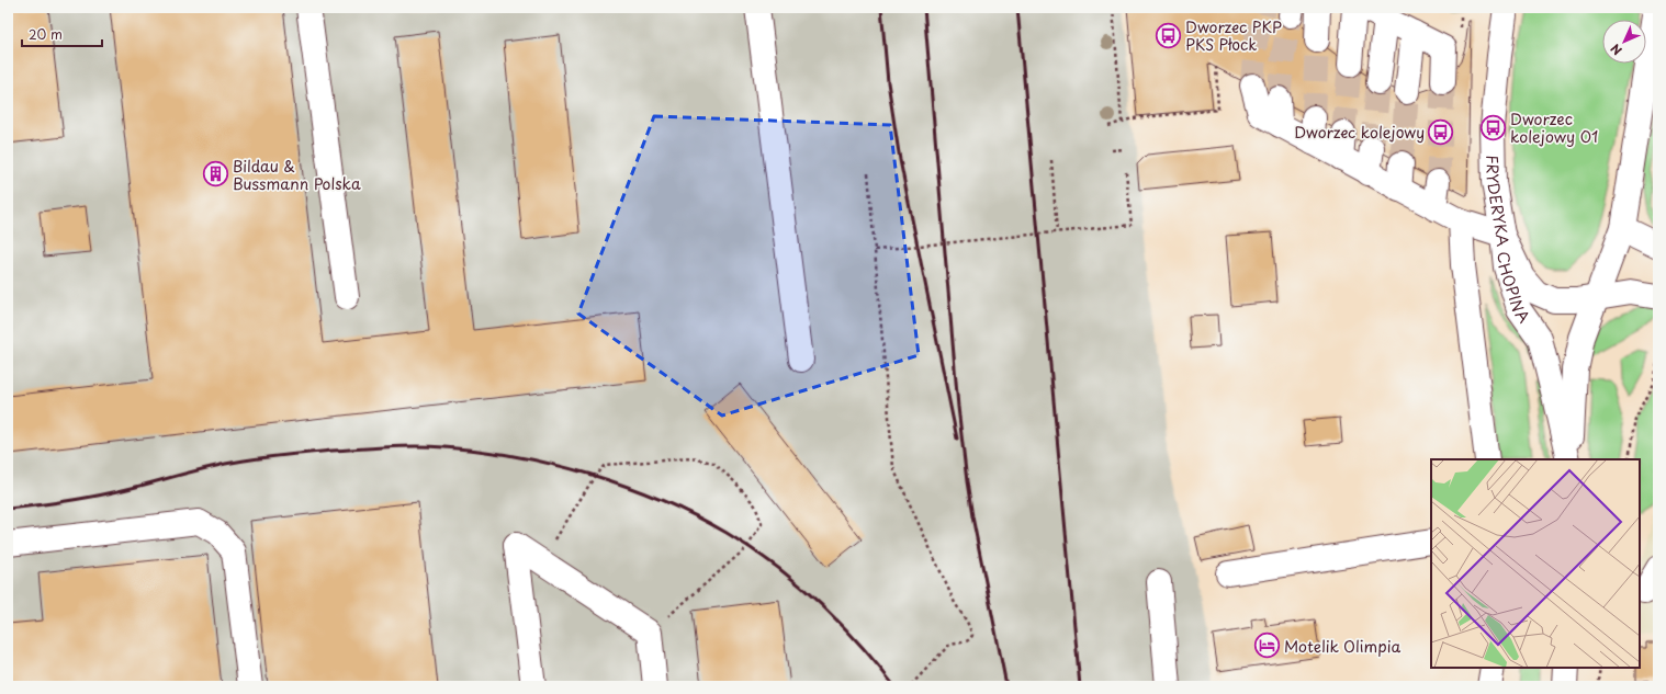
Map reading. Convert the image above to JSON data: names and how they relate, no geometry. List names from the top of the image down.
{
  "streets": {
    "street": ["FRYDERYKA CHOPINA"]
  },
  "places": {
    "bus stop": ["Dworzec PKP PKS Płock", "Dworzec kolejowy 01", "Dworzec kolejowy"],
    "building": ["Bildau & Bussmann Polska"],
    "hotel": ["Motelik Olimpia"]
  },
  "scale_bar": "20 m",
  "north": "bottom left"
}
